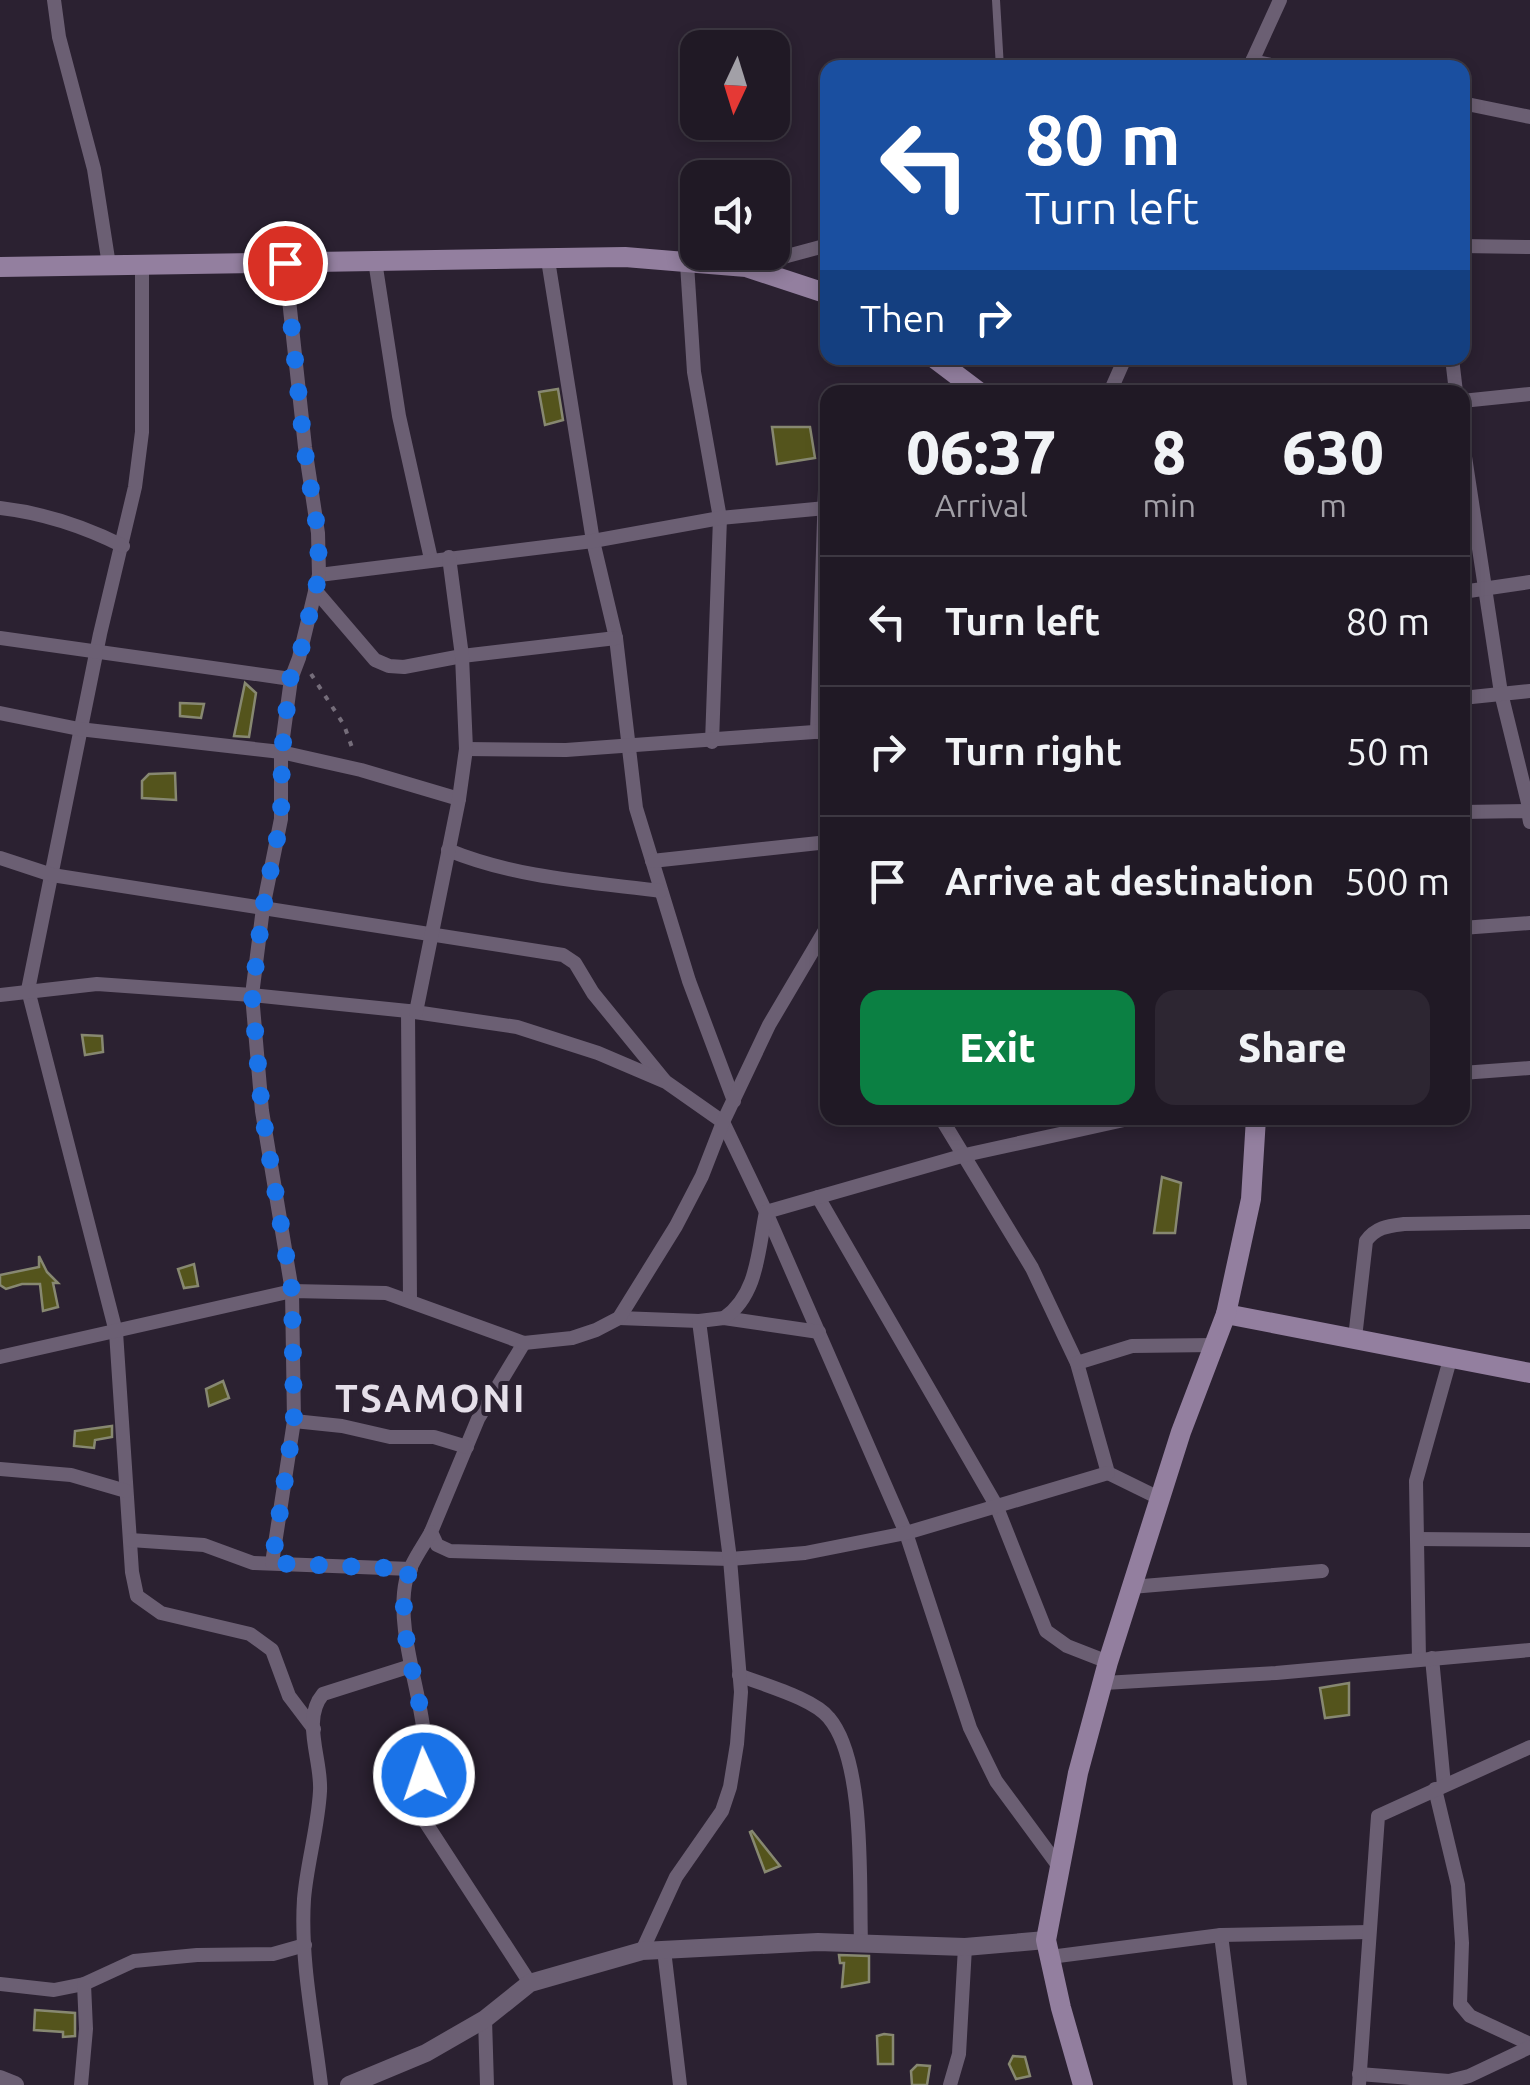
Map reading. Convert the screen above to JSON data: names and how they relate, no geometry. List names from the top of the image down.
{
  "districts": ["TSAMONI"],
  "north": "bottom",
  "page": {
    "turn": ["80 m", "Turn left"],
    "then": "Then",
    "eta": [
      "06:37",
      "Arrival",
      "8",
      "min",
      "630",
      "m"
    ],
    "list": [
      {
        "name": "Turn left",
        "value": "80 m"
      },
      {
        "name": "Turn right",
        "value": "50 m"
      },
      {
        "name": "Arrive at destination",
        "value": "500 m"
      }
    ],
    "buttons": ["Exit", "Share"]
  }
}
